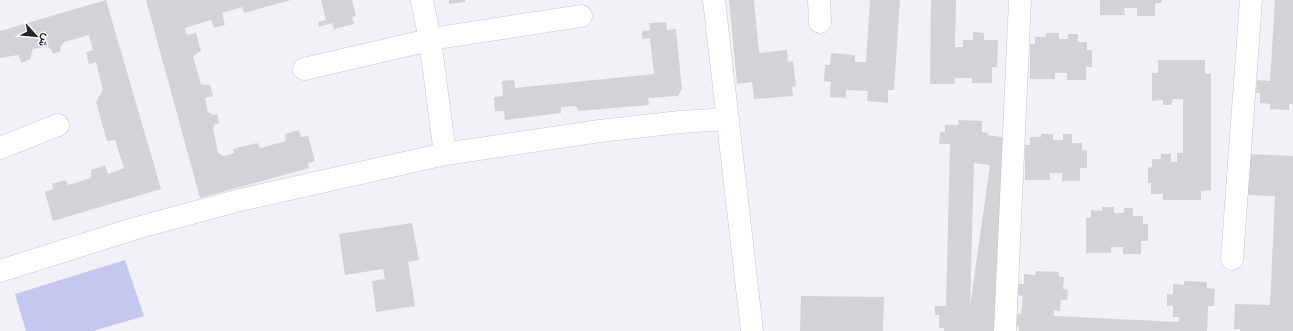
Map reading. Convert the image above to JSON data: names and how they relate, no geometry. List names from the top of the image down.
{
  "north": "bottom right"
}
